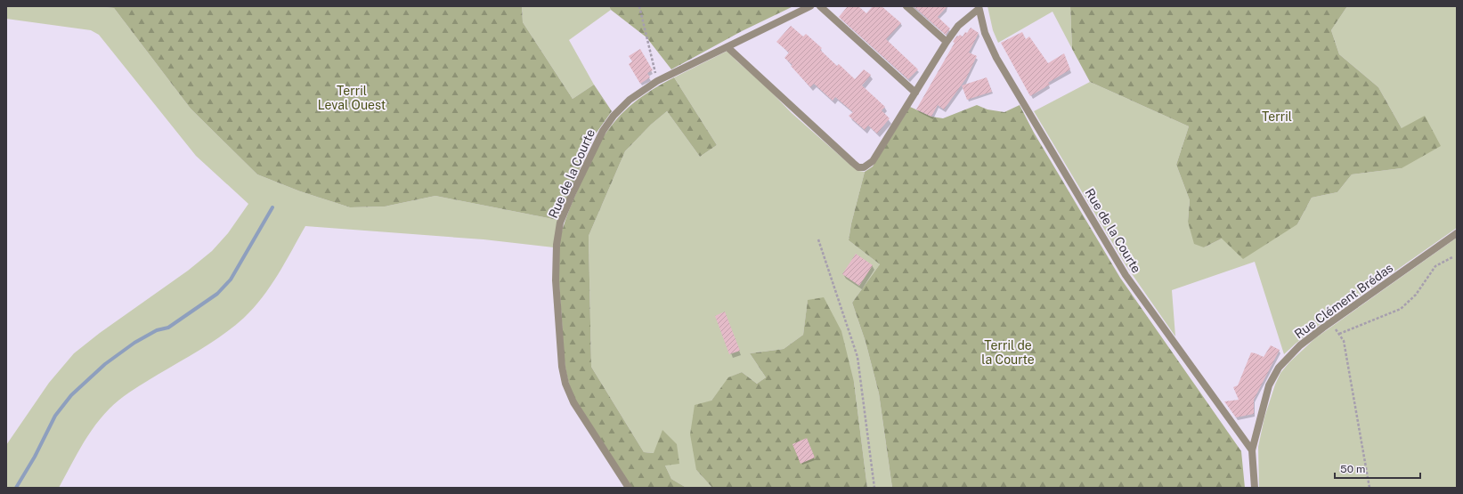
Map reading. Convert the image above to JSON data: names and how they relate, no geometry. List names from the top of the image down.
{
  "streets": {
    "street": ["Rue de la Courte", "Rue Clément Brédas"]
  },
  "crossings": [
    ["Rue de la Courte", "Rue Clément Brédas"]
  ],
  "parks": ["Terril Leval Ouest", "Terril", "Terril de la Courte"],
  "scale_bar": "50 m"
}
